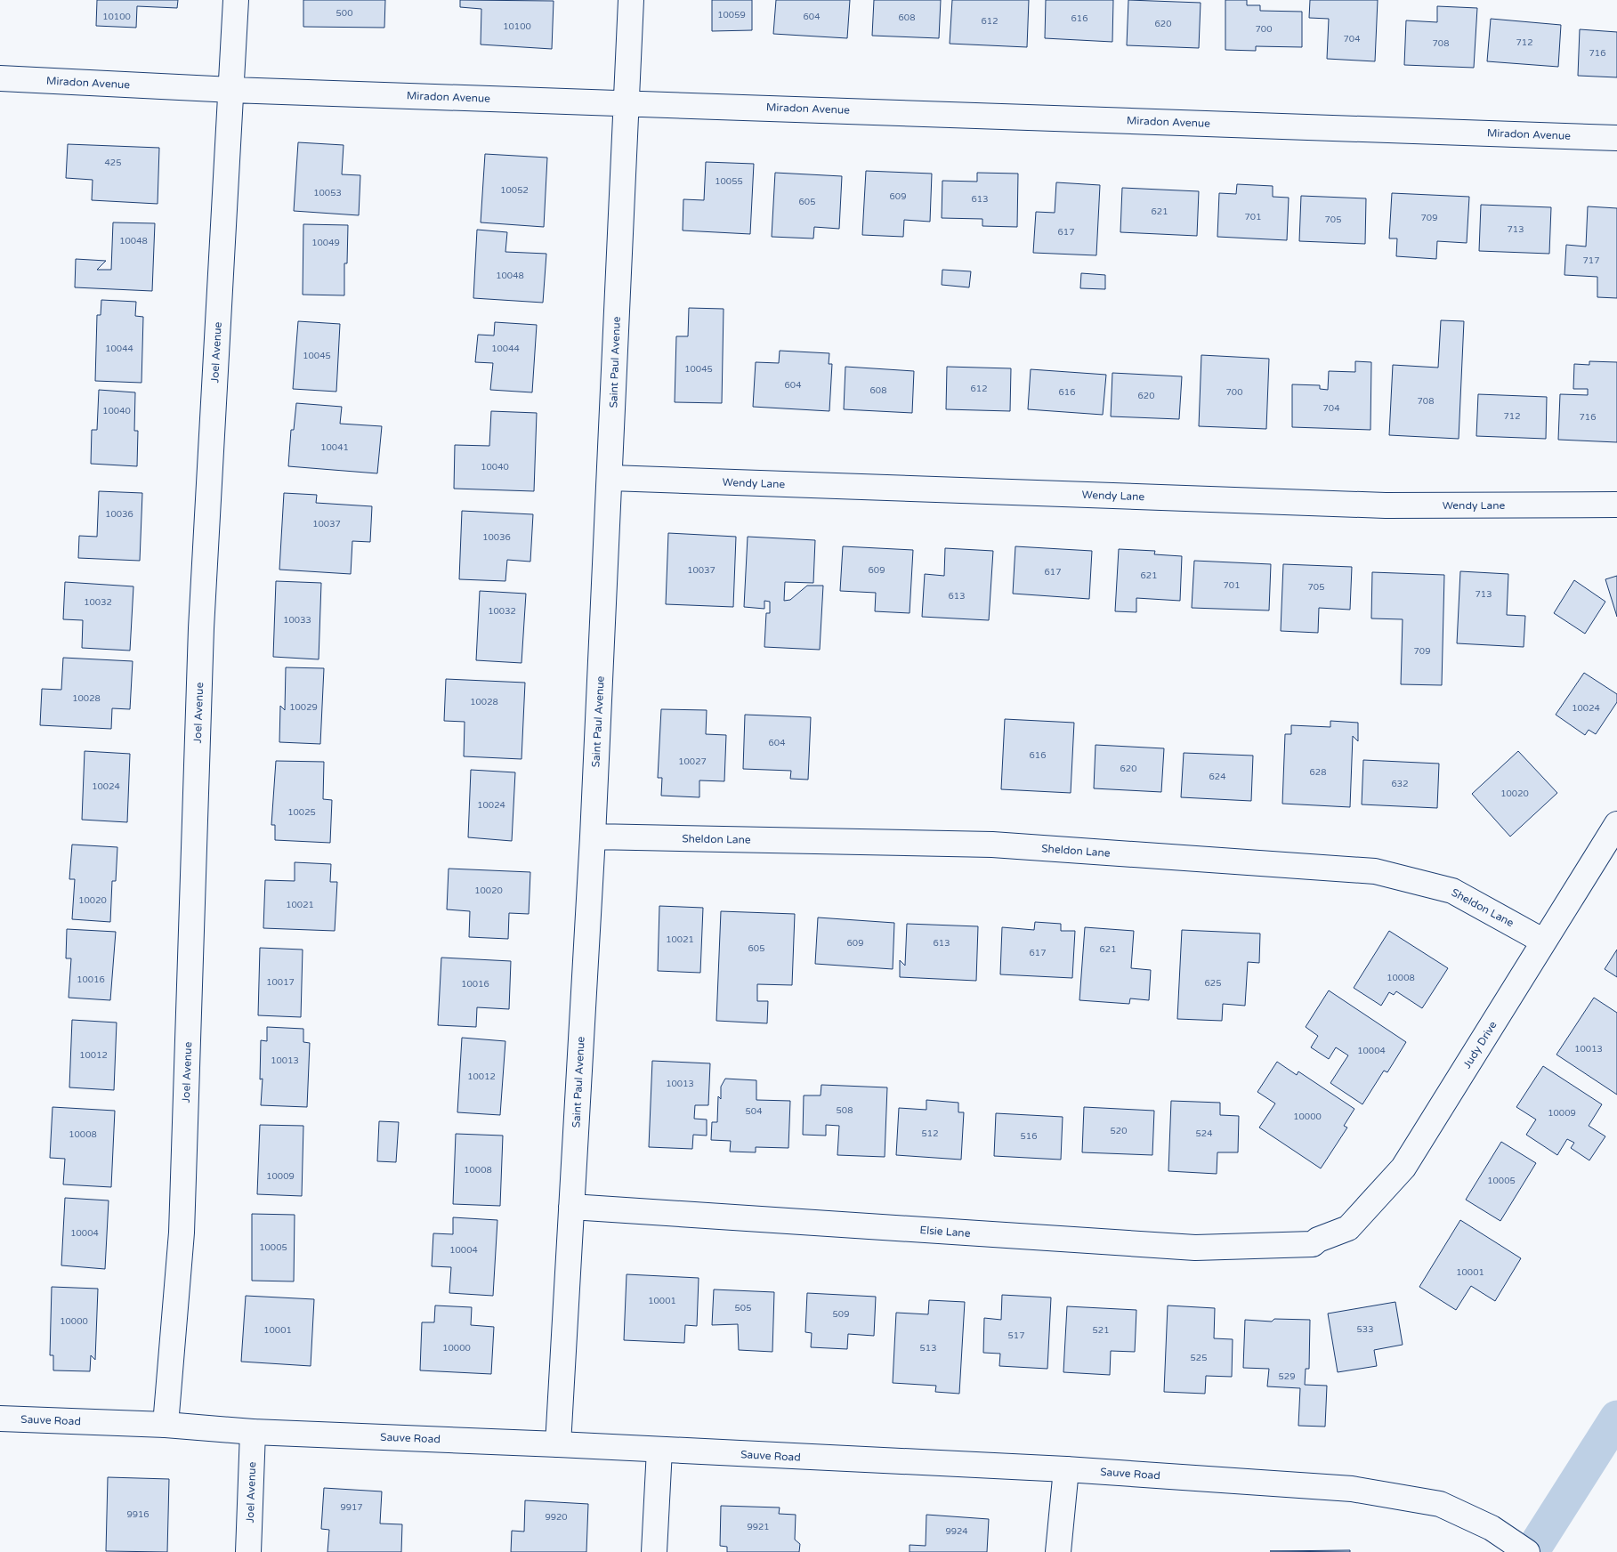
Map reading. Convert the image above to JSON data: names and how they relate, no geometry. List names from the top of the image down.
{
  "streets": {
    "street": [
      "Miradon Avenue",
      "Joel Avenue",
      "Saint Paul Avenue",
      "Wendy Lane",
      "Sheldon Lane",
      "Judy Drive",
      "Elsie Lane",
      "Sauve Road"
    ]
  },
  "crossings": [
    ["Miradon Avenue", "Joel Avenue"],
    ["Miradon Avenue", "Saint Paul Avenue"],
    ["Joel Avenue", "Sauve Road"],
    ["Saint Paul Avenue", "Wendy Lane"],
    ["Saint Paul Avenue", "Sheldon Lane"],
    ["Saint Paul Avenue", "Elsie Lane"],
    ["Saint Paul Avenue", "Sauve Road"],
    ["Sheldon Lane", "Judy Drive"],
    ["Judy Drive", "Elsie Lane"]
  ],
  "house_numbers": [
    "500",
    "10059",
    "10100",
    "604",
    "608",
    "616",
    "612",
    "620",
    "10100",
    "700",
    "704",
    "712",
    "708",
    "716",
    "425",
    "10055",
    "10052",
    "10053",
    "609",
    "613",
    "605",
    "621",
    "701",
    "709",
    "705",
    "713",
    "617",
    "10048",
    "10049",
    "717",
    "10048",
    "10044",
    "10044",
    "10045",
    "10045",
    "604",
    "612",
    "608",
    "616",
    "700",
    "620",
    "708",
    "704",
    "10040",
    "712",
    "716",
    "10041",
    "10040",
    "10036",
    "10037",
    "10036",
    "10037",
    "609",
    "617",
    "621",
    "701",
    "705",
    "713",
    "613",
    "10032",
    "10032",
    "10033",
    "709",
    "10028",
    "10028",
    "10029",
    "10024",
    "604",
    "616",
    "10027",
    "620",
    "628",
    "624",
    "632",
    "10024",
    "10020",
    "10024",
    "10025",
    "10020",
    "10020",
    "10021",
    "10021",
    "609",
    "613",
    "605",
    "621",
    "617",
    "10008",
    "10016",
    "10017",
    "625",
    "10016",
    "10013",
    "10004",
    "10012",
    "10013",
    "10012",
    "10013",
    "508",
    "504",
    "10009",
    "10000",
    "520",
    "512",
    "524",
    "10008",
    "516",
    "10008",
    "10009",
    "10005",
    "10004",
    "10005",
    "10004",
    "10001",
    "10001",
    "505",
    "509",
    "10000",
    "533",
    "10001",
    "521",
    "517",
    "10000",
    "513",
    "525",
    "529",
    "9917",
    "9916",
    "9920",
    "9921",
    "9924"
  ]
}
